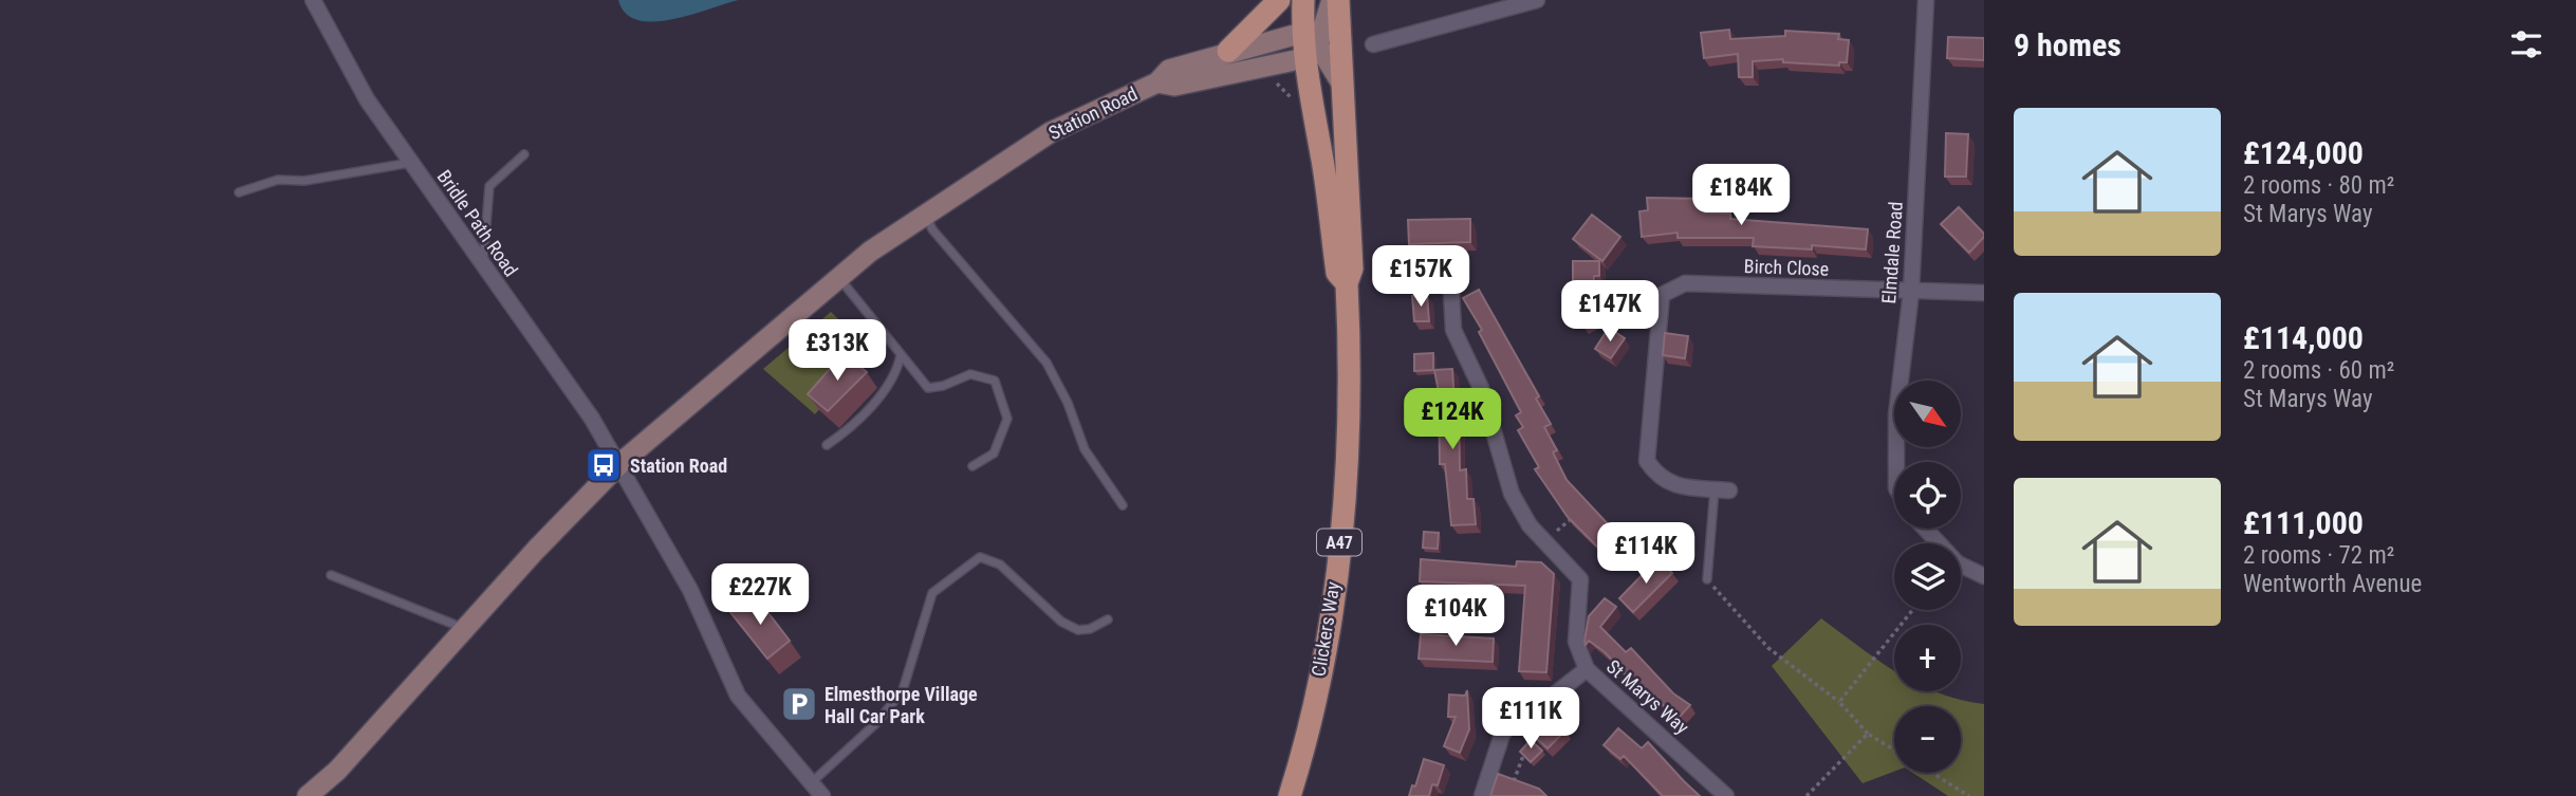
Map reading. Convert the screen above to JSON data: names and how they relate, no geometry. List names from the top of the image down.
{
  "streets": {
    "main road": ["Station Road", "A47", "Clickers Way"],
    "street": [
      "Bridle Path Road",
      "Elmdale Road",
      "Birch Close",
      "St Marys Way"
    ]
  },
  "crossings": [
    ["Station Road", "Bridle Path Road"],
    ["Station Road", "Clickers Way"],
    ["Elmdale Road", "Birch Close"]
  ],
  "places": {
    "bus stop": ["Station Road"],
    "parking": ["Elmesthorpe Village Hall Car Park"]
  },
  "north": "bottom right",
  "page": {
    "heading": "9 homes",
    "list": [
      {
        "name": "£124,000",
        "note": "2 rooms · 80 m² · St Marys Way"
      },
      {
        "name": "£114,000",
        "note": "2 rooms · 60 m² · St Marys Way"
      },
      {
        "name": "£111,000",
        "note": "2 rooms · 72 m² · Wentworth Avenue"
      }
    ],
    "price": [
      "£184K",
      "£157K",
      "£147K",
      "£313K",
      "£124K",
      "£114K",
      "£227K",
      "£104K",
      "£111K"
    ],
    "map_buttons": ["+", "−"]
  }
}
